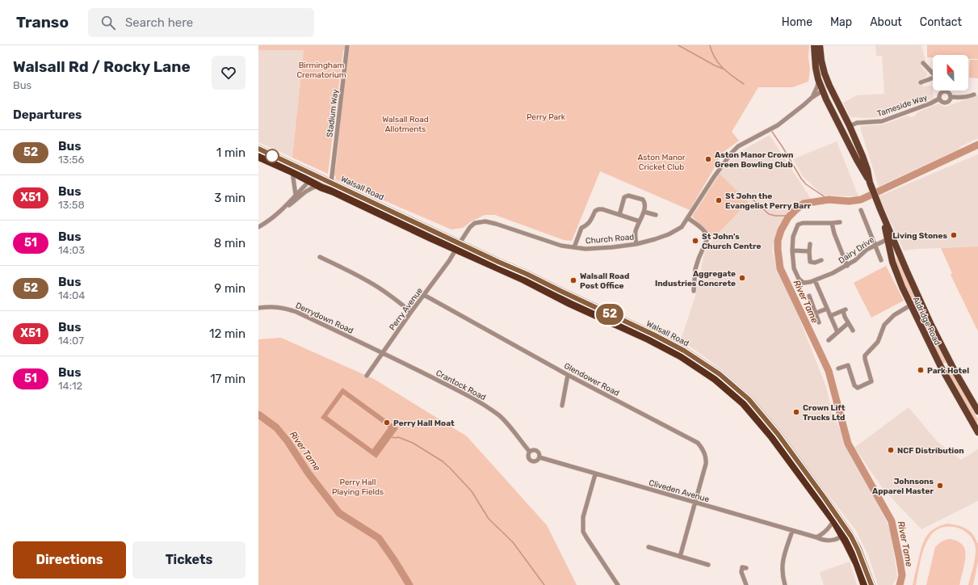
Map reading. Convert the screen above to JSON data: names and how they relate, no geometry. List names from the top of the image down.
{
  "streets": {
    "highway": ["Walsall Road"],
    "main road": ["Aldridge Road"],
    "street": [
      "Tameside Way",
      "Stadium Way",
      "Church Road",
      "Dairy Drive",
      "Perry Avenue",
      "Derrydown Road",
      "Glendower Road",
      "Crantock Road",
      "Cliveden Avenue"
    ]
  },
  "crossings": [
    ["Tameside Way", "Aldridge Road"],
    ["Stadium Way", "Walsall Road"],
    ["Walsall Road", "Church Road"],
    ["Walsall Road", "Perry Avenue"],
    ["Church Road", "Perry Avenue"],
    ["Church Road", "Aldridge Road"],
    ["Dairy Drive", "Aldridge Road"],
    ["Perry Avenue", "Derrydown Road"],
    ["Perry Avenue", "Glendower Road"],
    ["Perry Avenue", "Crantock Road"],
    ["Derrydown Road", "Crantock Road"],
    ["Glendower Road", "Cliveden Avenue"],
    ["Crantock Road", "Cliveden Avenue"]
  ],
  "water": ["River Tame"],
  "parks": [
    "Birmingham Crematorium",
    "Perry Park",
    "Walsall Road Allotments",
    "Aston Manor Cricket Club",
    "Perry Hall Playing Fields"
  ],
  "places": [
    "Aston Manor Crown Green Bowling Club",
    "St John the Evangelist Perry Barr",
    "Living Stones",
    "St John's Church Centre",
    "Aggregate Industries Concrete",
    "Walsall Road Post Office",
    "Park Hotel",
    "Crown Lift Trucks Ltd",
    "Perry Hall Moat",
    "NCF Distribution",
    "Johnsons Apparel Master"
  ],
  "lines": ["bus line 52"],
  "north": "top",
  "page": {
    "header": "Transo",
    "search": "Search here",
    "nav": [
      "Home",
      "Map",
      "About",
      "Contact"
    ],
    "heading": [
      ["Walsall Rd / Rocky Lane", "Bus"],
      "Departures"
    ],
    "on_map": "52",
    "list": [
      {
        "mark": "52",
        "name": "Bus",
        "note": "13:56",
        "value": "1 min"
      },
      {
        "mark": "X51",
        "name": "Bus",
        "note": "13:58",
        "value": "3 min"
      },
      {
        "mark": "51",
        "name": "Bus",
        "note": "14:03",
        "value": "8 min"
      },
      {
        "mark": "52",
        "name": "Bus",
        "note": "14:04",
        "value": "9 min"
      },
      {
        "mark": "X51",
        "name": "Bus",
        "note": "14:07",
        "value": "12 min"
      },
      {
        "mark": "51",
        "name": "Bus",
        "note": "14:12",
        "value": "17 min"
      }
    ],
    "buttons": ["Directions", "Tickets"]
  }
}
